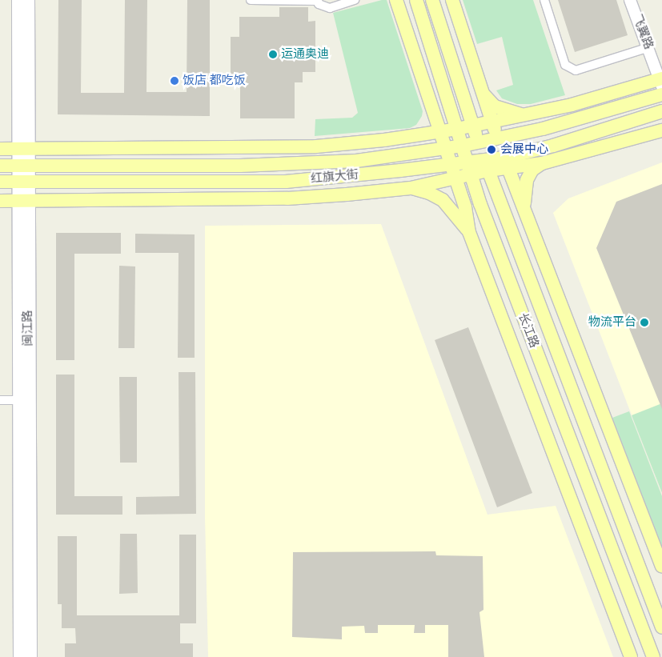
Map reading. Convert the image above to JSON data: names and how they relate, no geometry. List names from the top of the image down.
{
  "streets": {
    "main road": ["红旗大街", "闽江路", "长江路"],
    "street": ["飞翼路"]
  },
  "crossings": [
    ["红旗大街", "闽江路"],
    ["红旗大街", "长江路"]
  ],
  "places": [
    "运通奥迪",
    "饭店 都吃饭",
    "会展中心",
    "物流平台"
  ]
}
